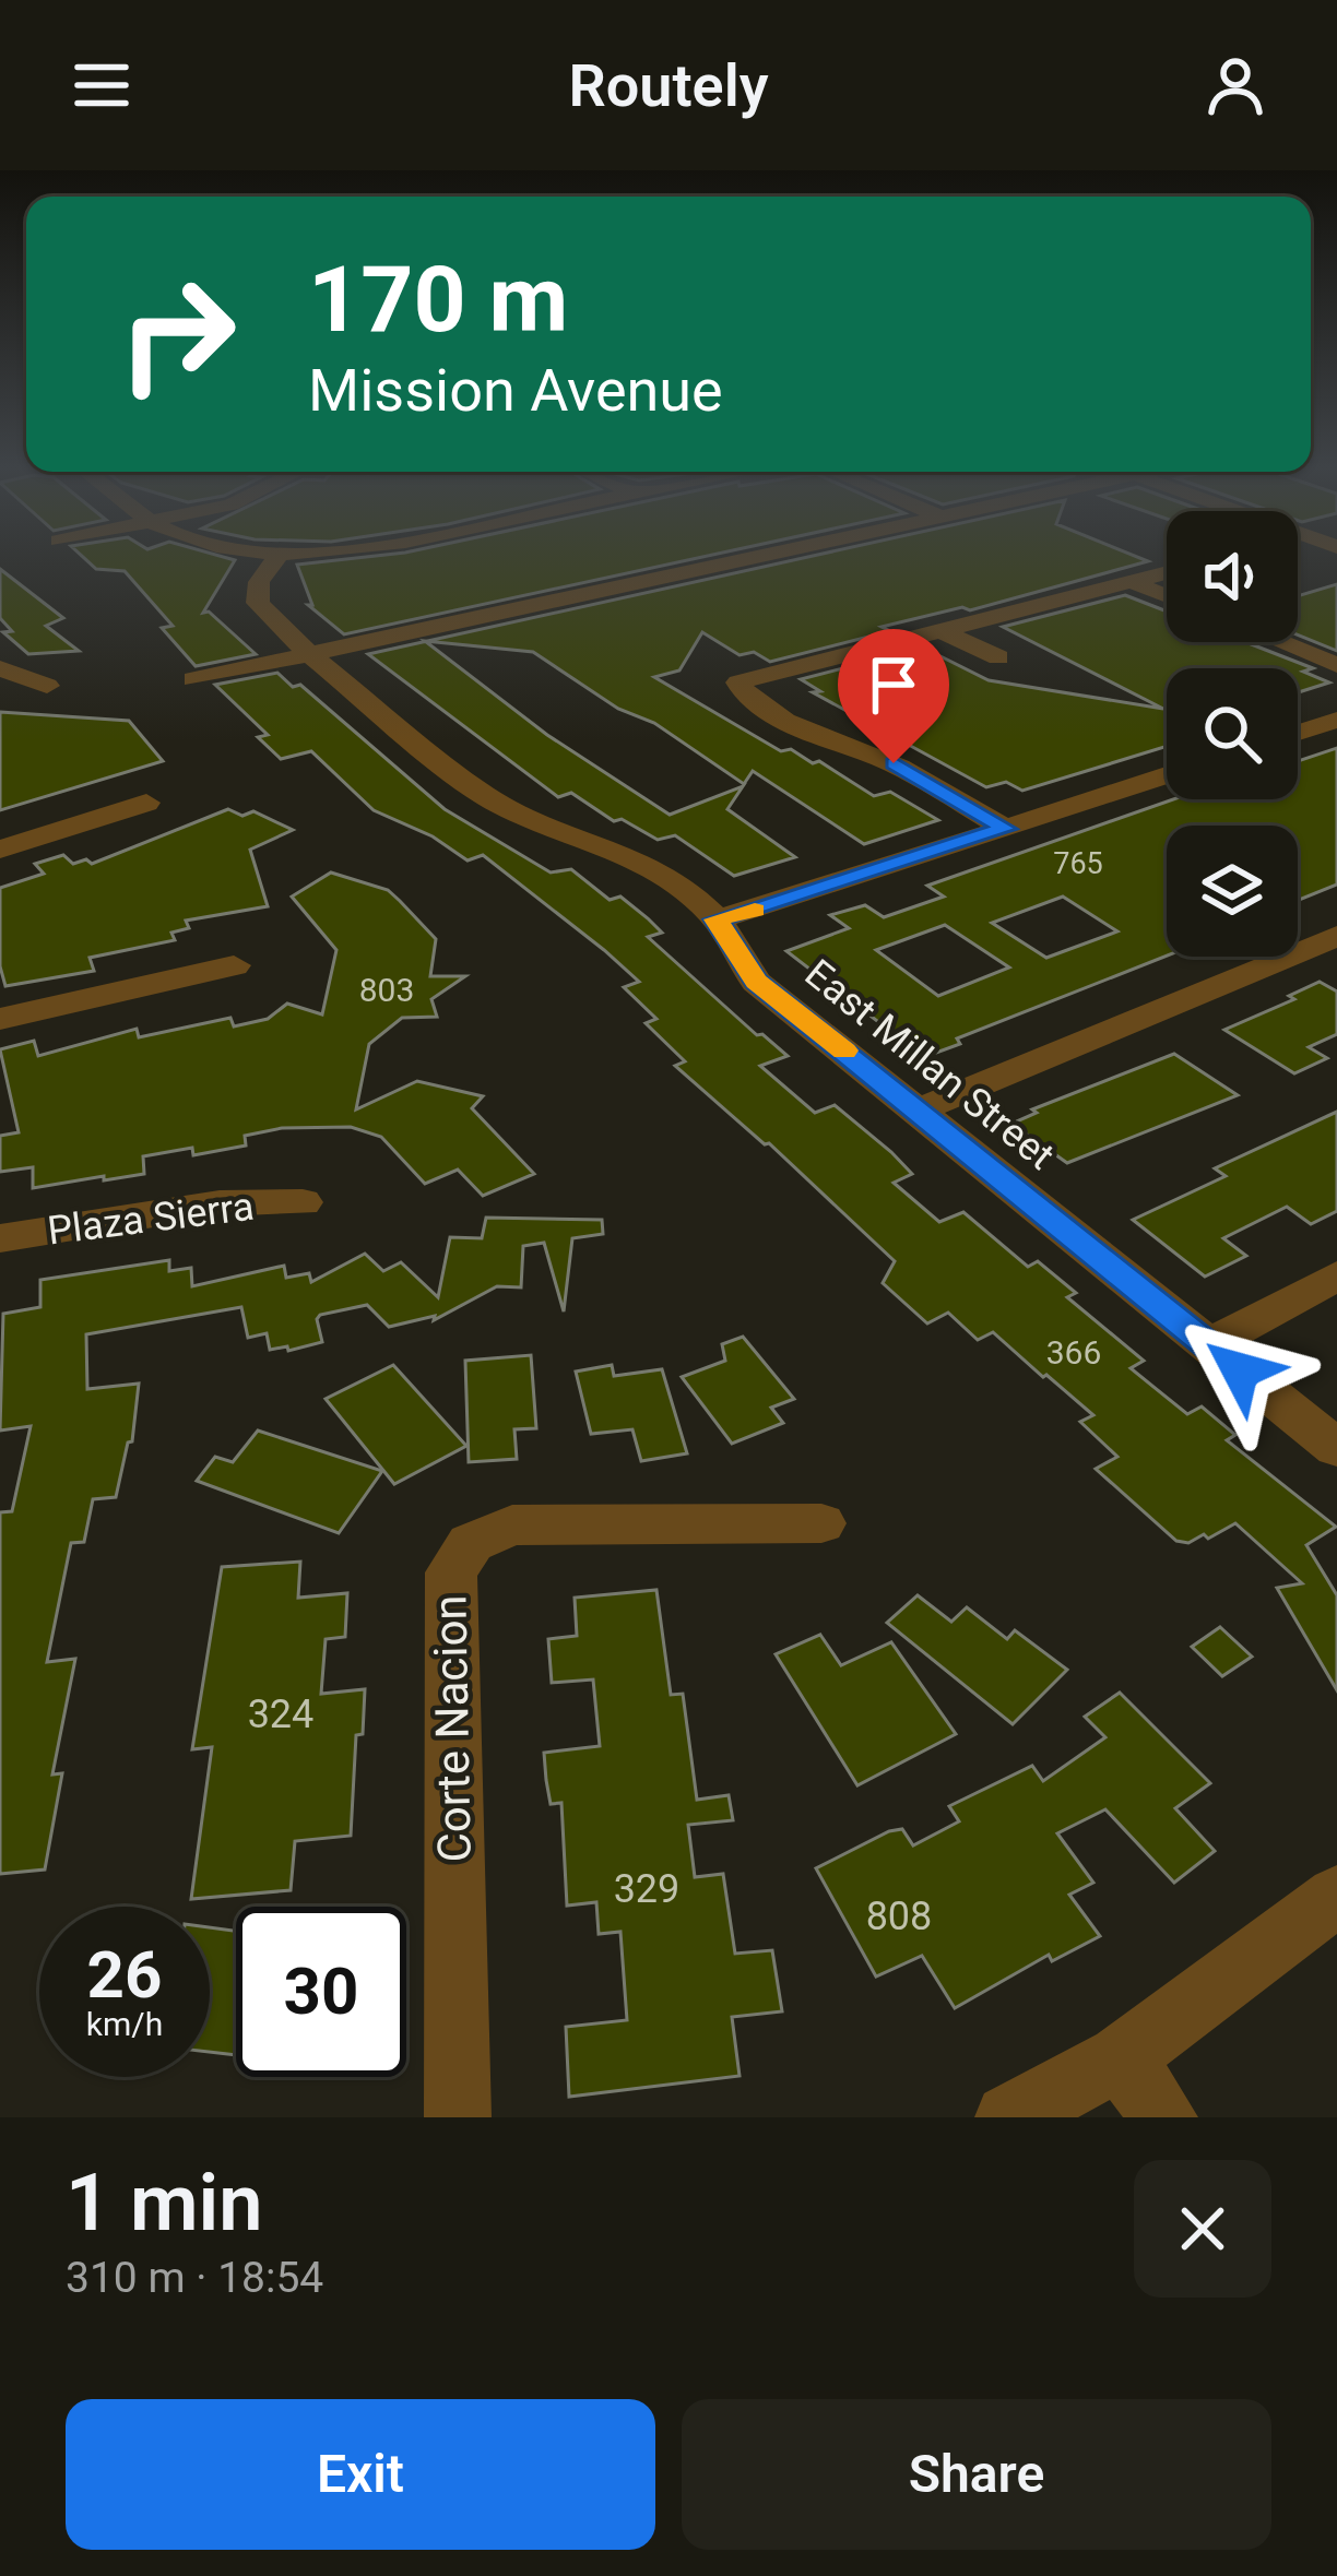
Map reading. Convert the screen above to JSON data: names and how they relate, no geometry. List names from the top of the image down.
{
  "streets": {
    "street": ["East Millan Street", "Plaza Sierra", "Corte Nacion"]
  },
  "house_numbers": [
    "765",
    "803",
    "366",
    "324",
    "329",
    "808"
  ],
  "page": {
    "header": "Routely",
    "turn": ["170 m", "Mission Avenue"],
    "speed": "26 km/h",
    "limit": "30",
    "heading": ["1 min", "310 m · 18:54"],
    "buttons": ["Exit", "Share"]
  }
}
